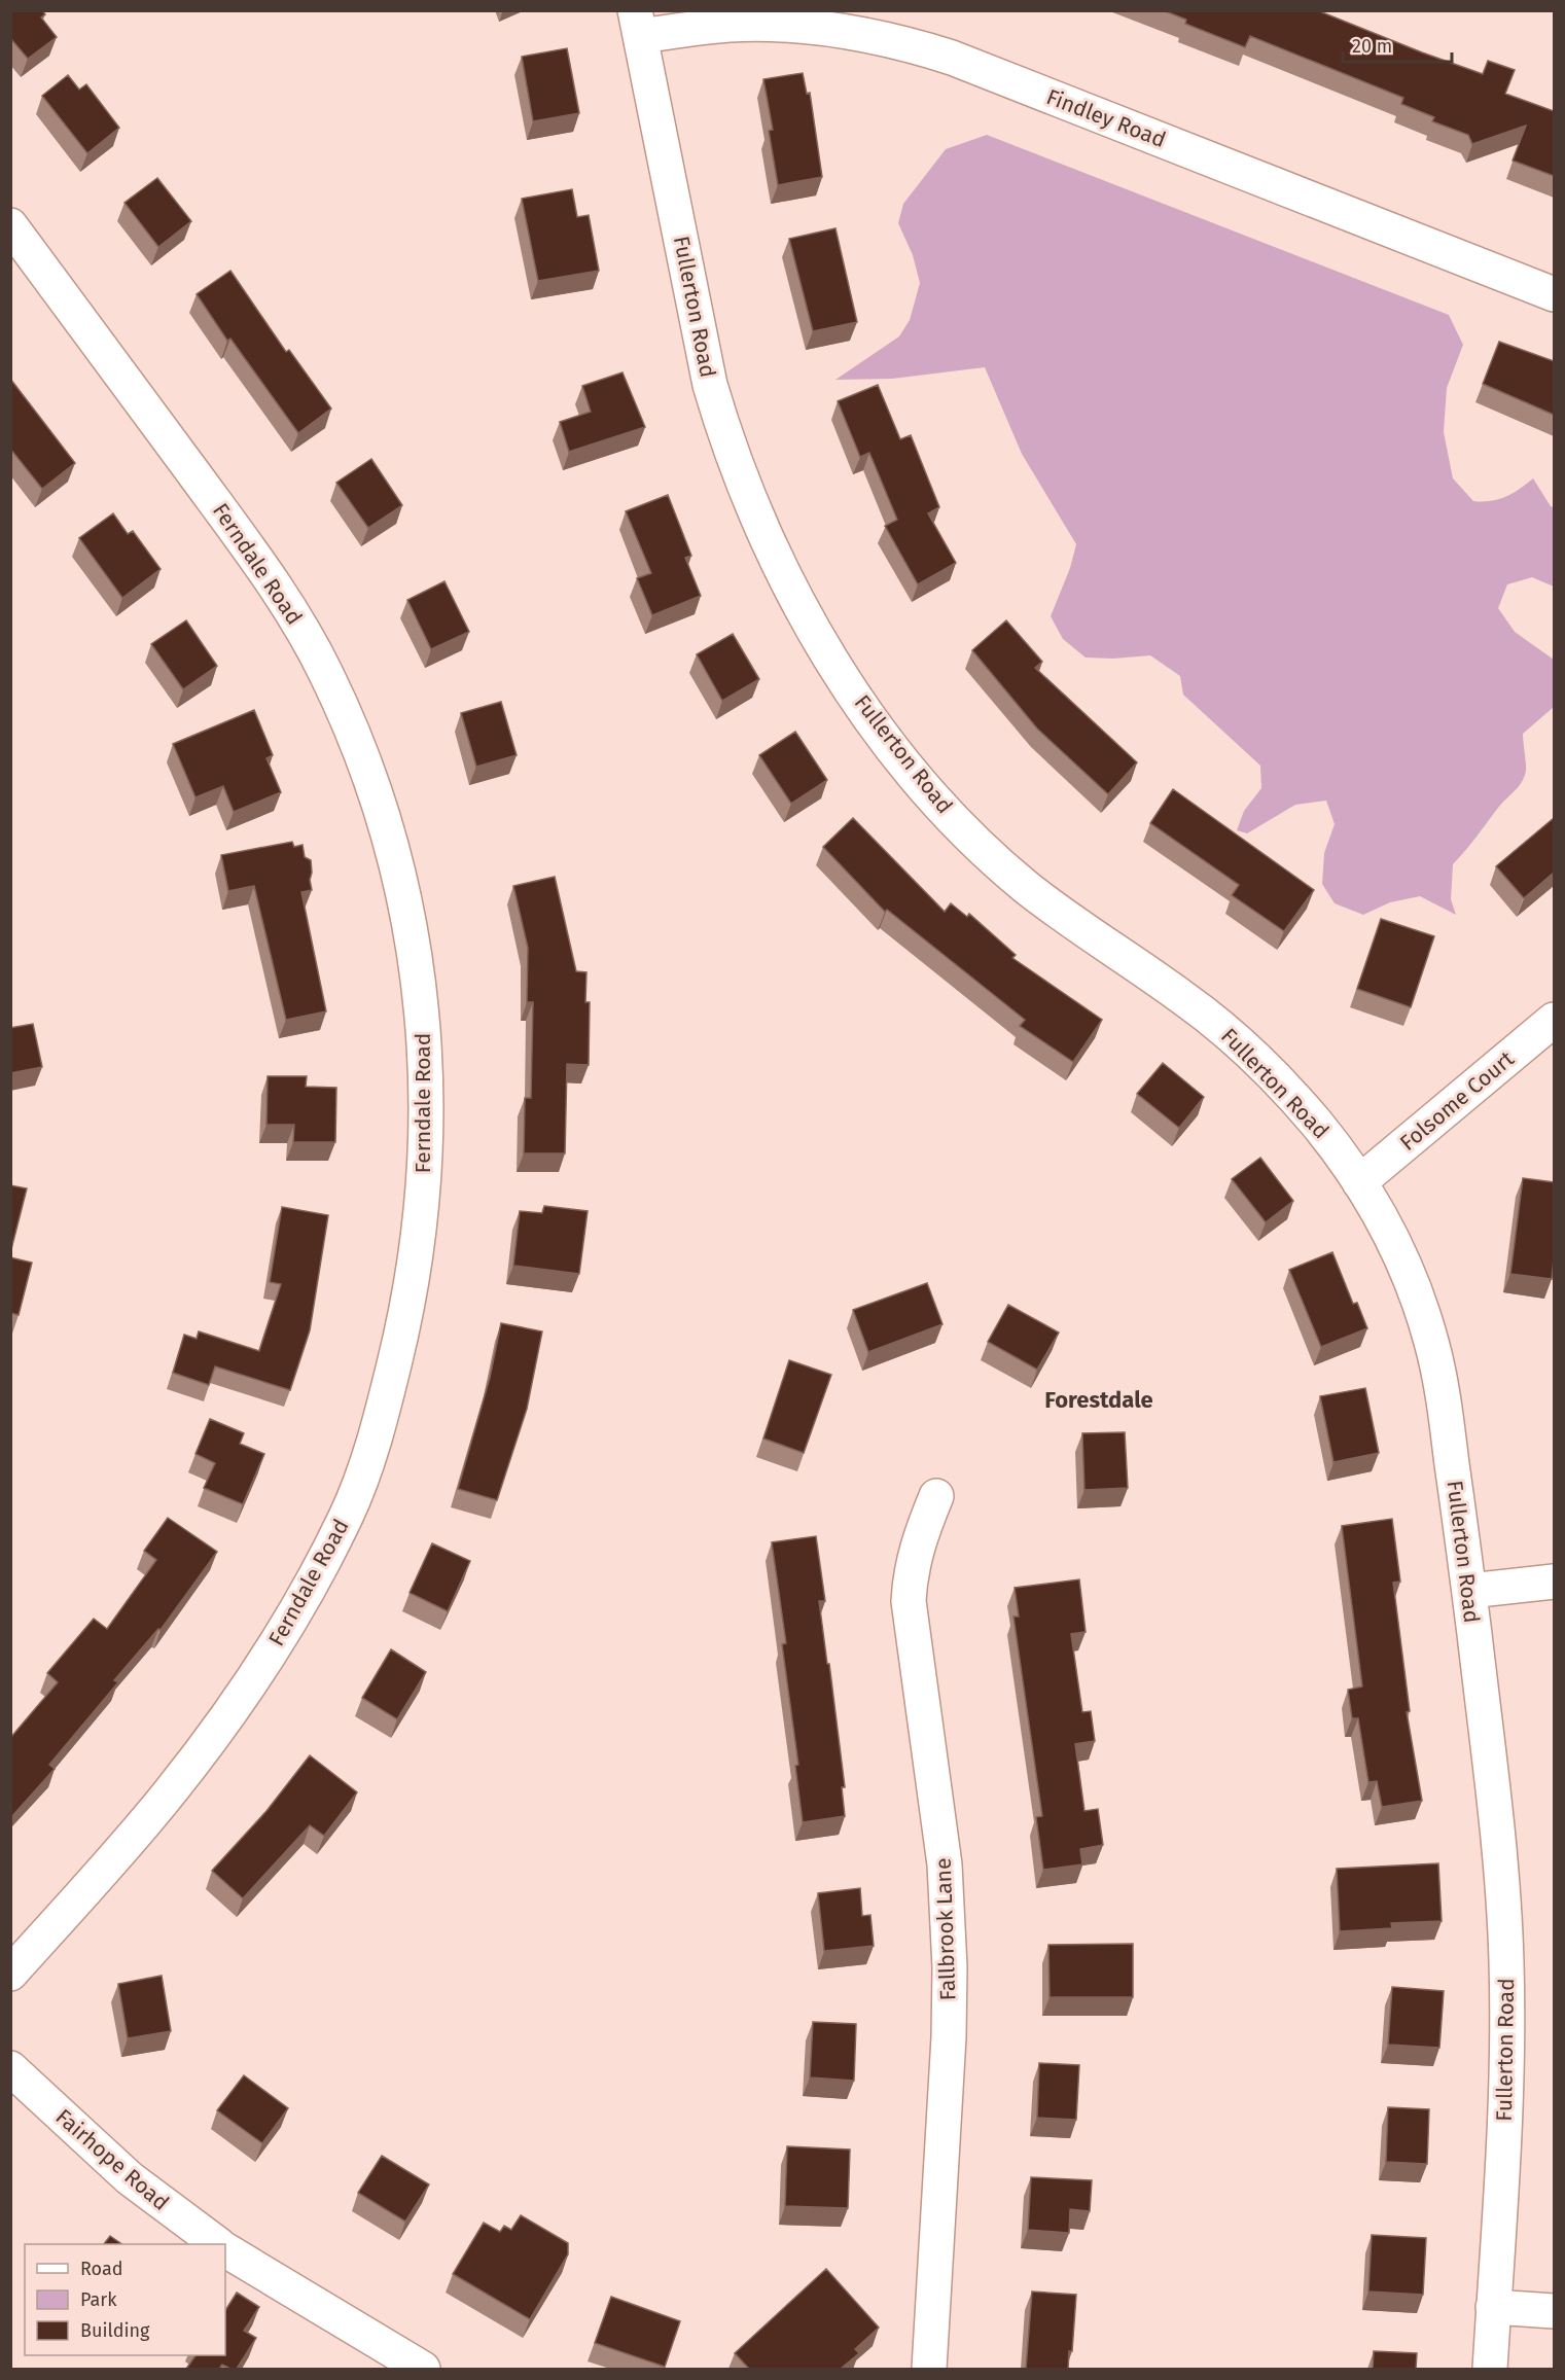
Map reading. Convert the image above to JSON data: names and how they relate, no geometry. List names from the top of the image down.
{
  "streets": {
    "street": [
      "Findley Road",
      "Fullerton Road",
      "Ferndale Road",
      "Folsome Court",
      "Fallbrook Lane",
      "Fairhope Road"
    ]
  },
  "crossings": [
    ["Findley Road", "Fullerton Road"],
    ["Fullerton Road", "Folsome Court"]
  ],
  "districts": ["Forestdale"],
  "legend": ["Road", "Park", "Building"],
  "scale_bar": "20 m"
}
